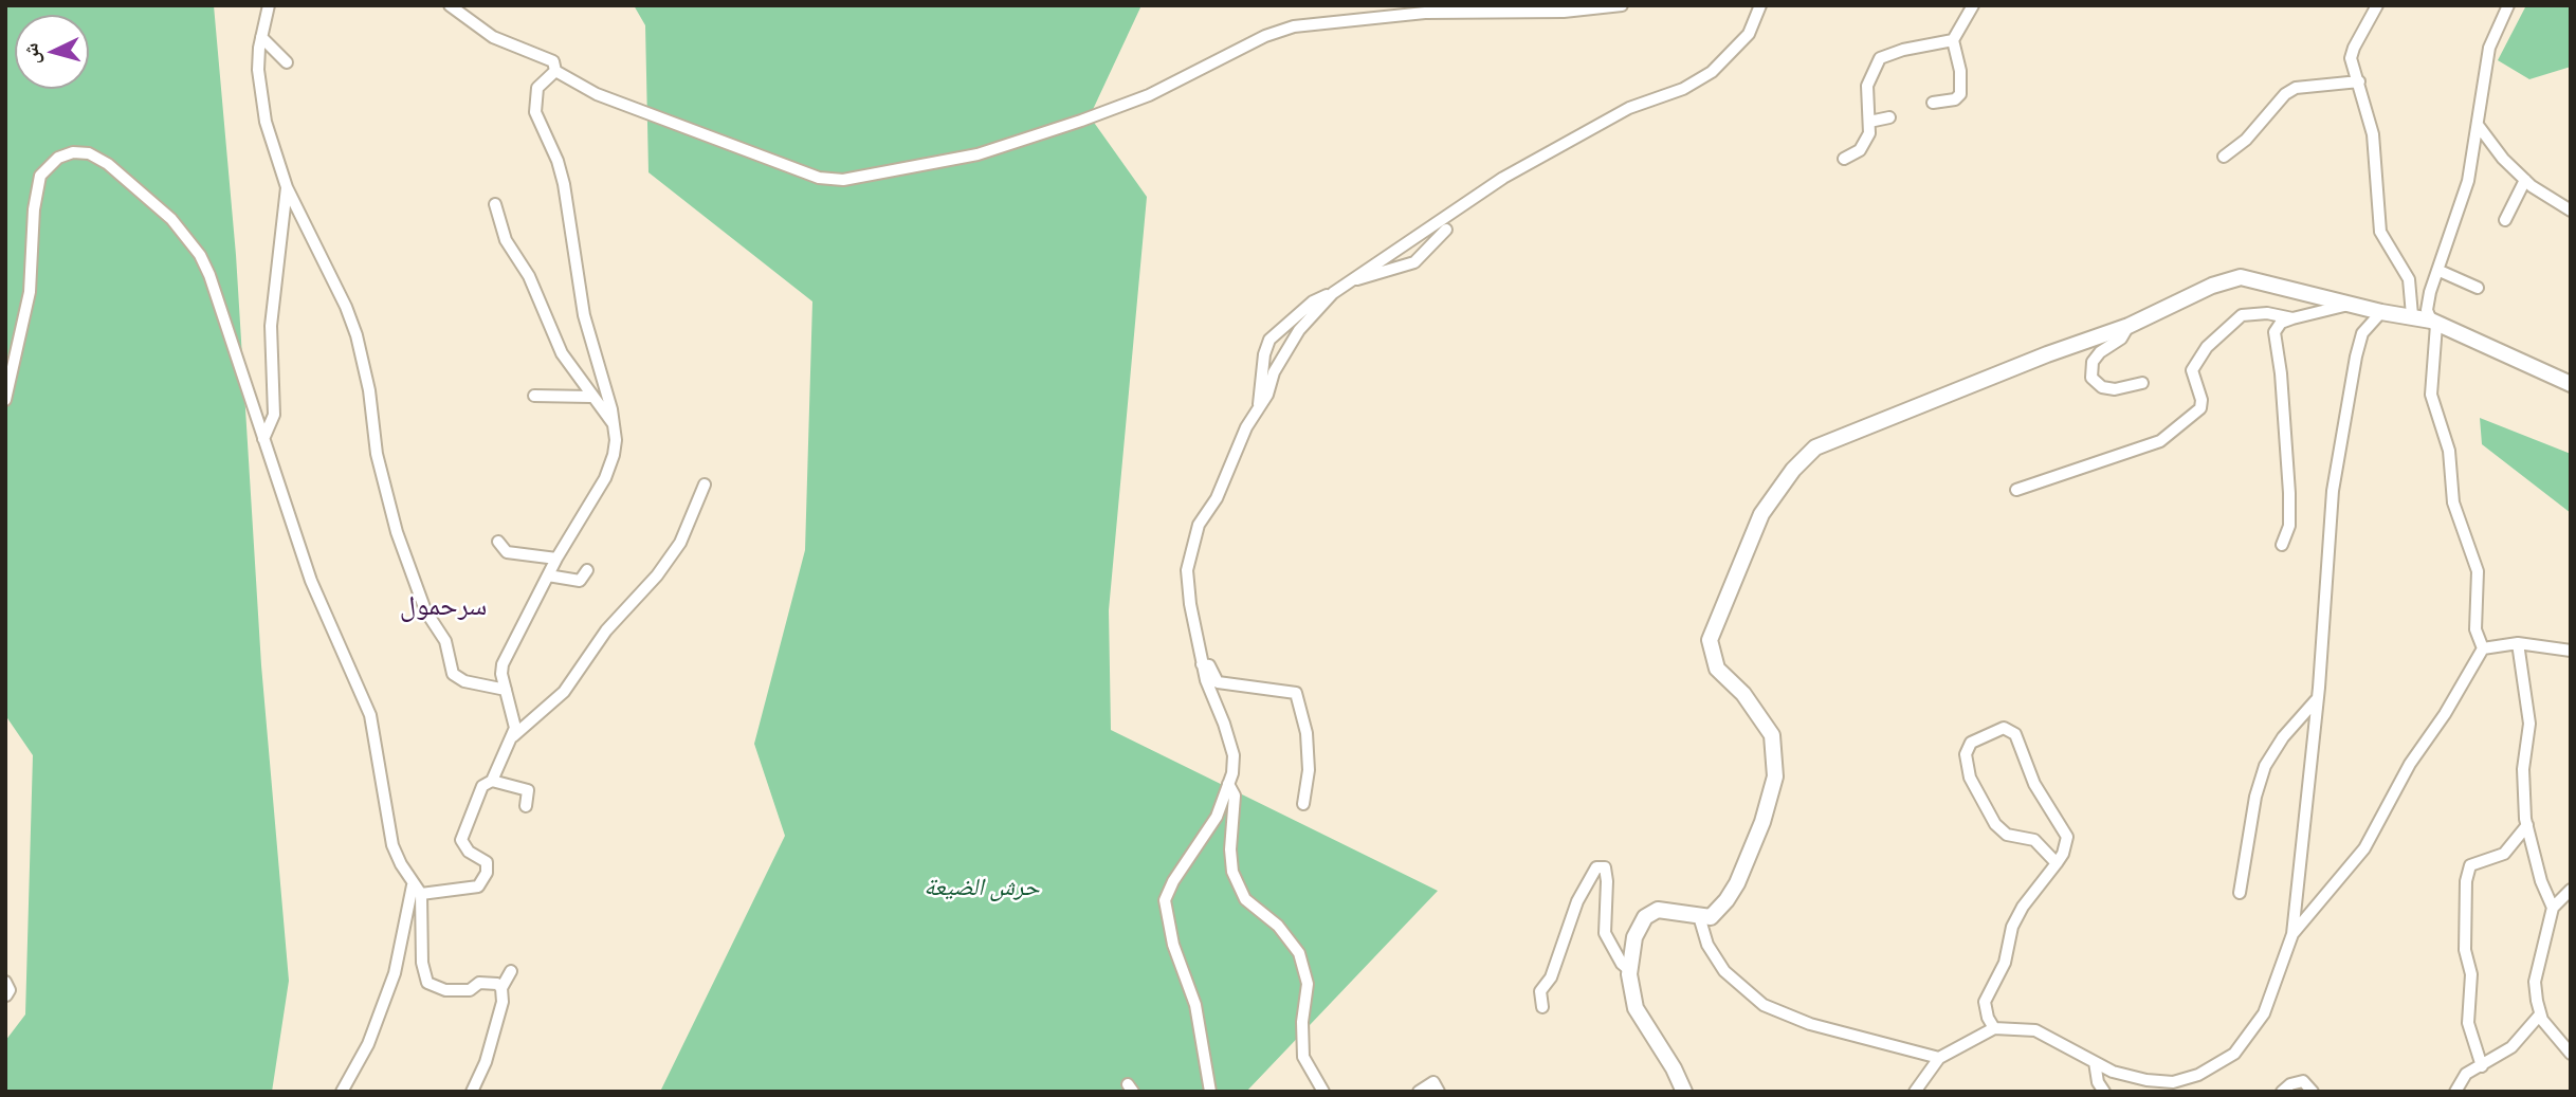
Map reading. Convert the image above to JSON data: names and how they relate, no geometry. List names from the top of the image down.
{
  "districts": ["سرحمول"],
  "parks": ["حرش الضيعة"],
  "north": "left"
}
